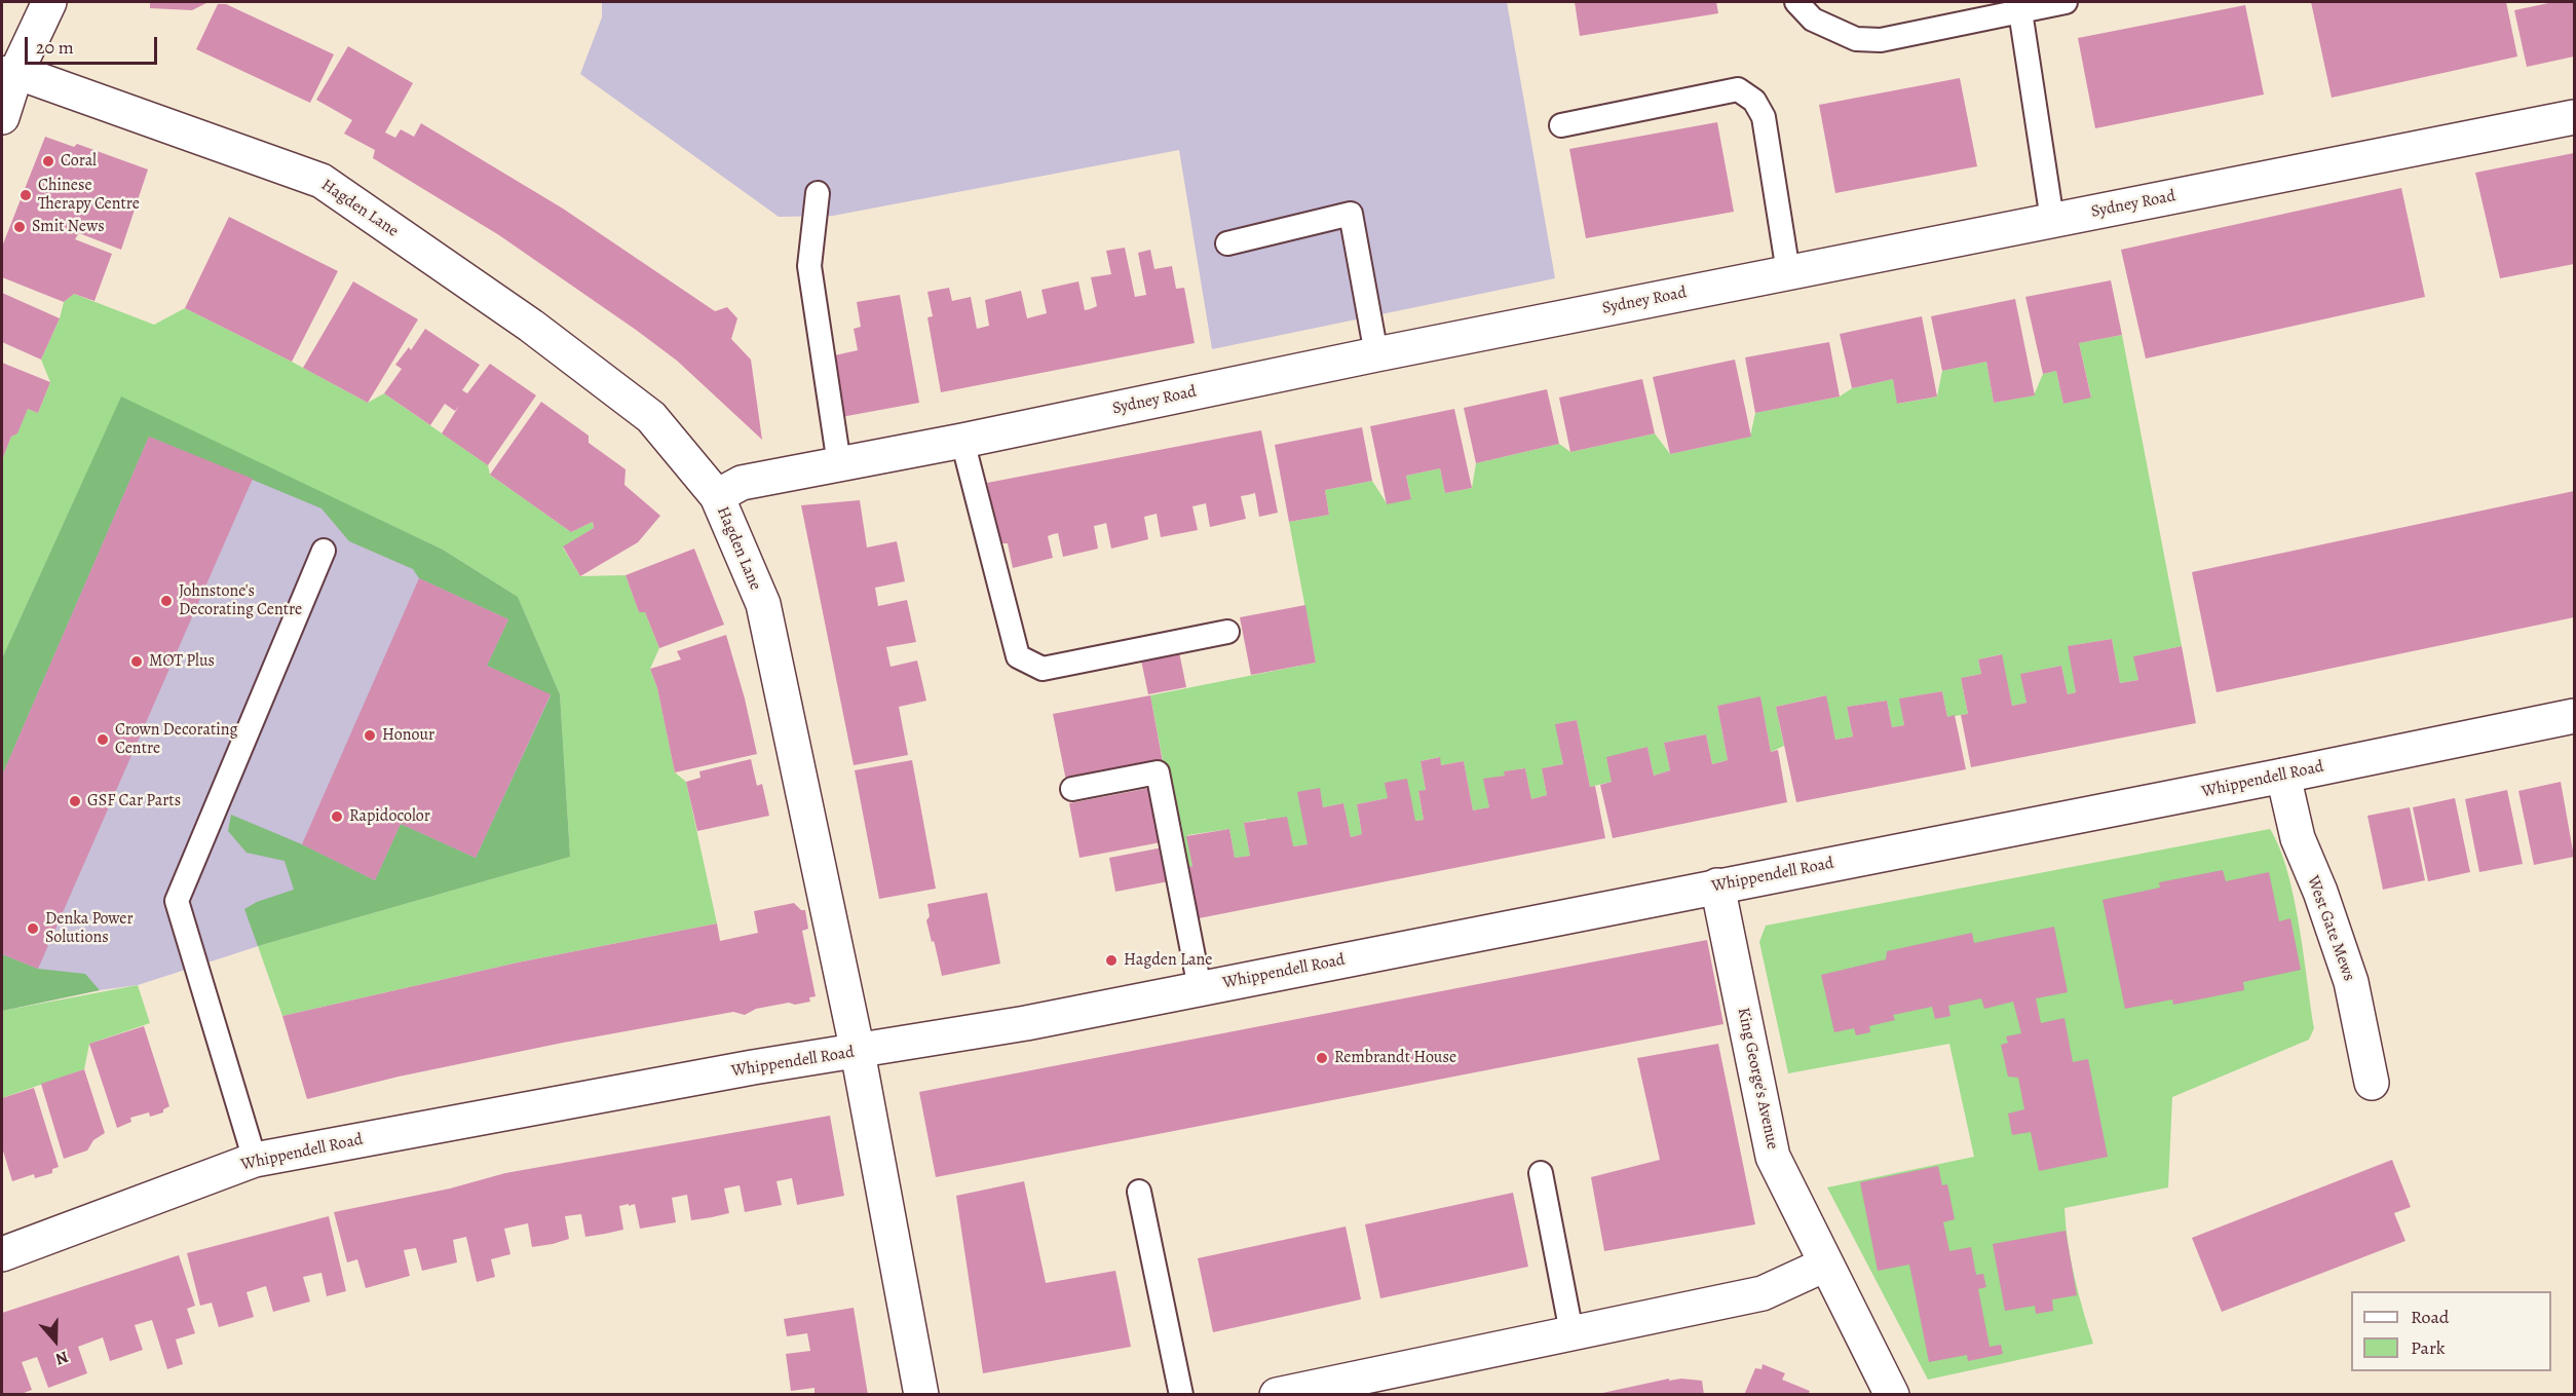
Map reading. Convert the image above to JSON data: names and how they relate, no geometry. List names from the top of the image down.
{
  "streets": {
    "street": [
      "Sydney Road",
      "Hagden Lane",
      "Whippendell Road",
      "West Gate Mews",
      "King George's Avenue"
    ]
  },
  "crossings": [
    ["Sydney Road", "Hagden Lane"],
    ["Hagden Lane", "Whippendell Road"],
    ["Whippendell Road", "West Gate Mews"],
    ["Whippendell Road", "King George's Avenue"]
  ],
  "places": [
    "Coral",
    "Chinese Therapy Centre",
    "Smit News",
    "Johnstone's Decorating Centre",
    "MOT Plus",
    "Honour",
    "Crown Decorating Centre",
    "GSF Car Parts",
    "Rapidocolor",
    "Denka Power Solutions",
    "Hagden Lane",
    "Rembrandt House"
  ],
  "legend": ["Road", "Park"],
  "scale_bar": "20 m",
  "north": "bottom"
}
